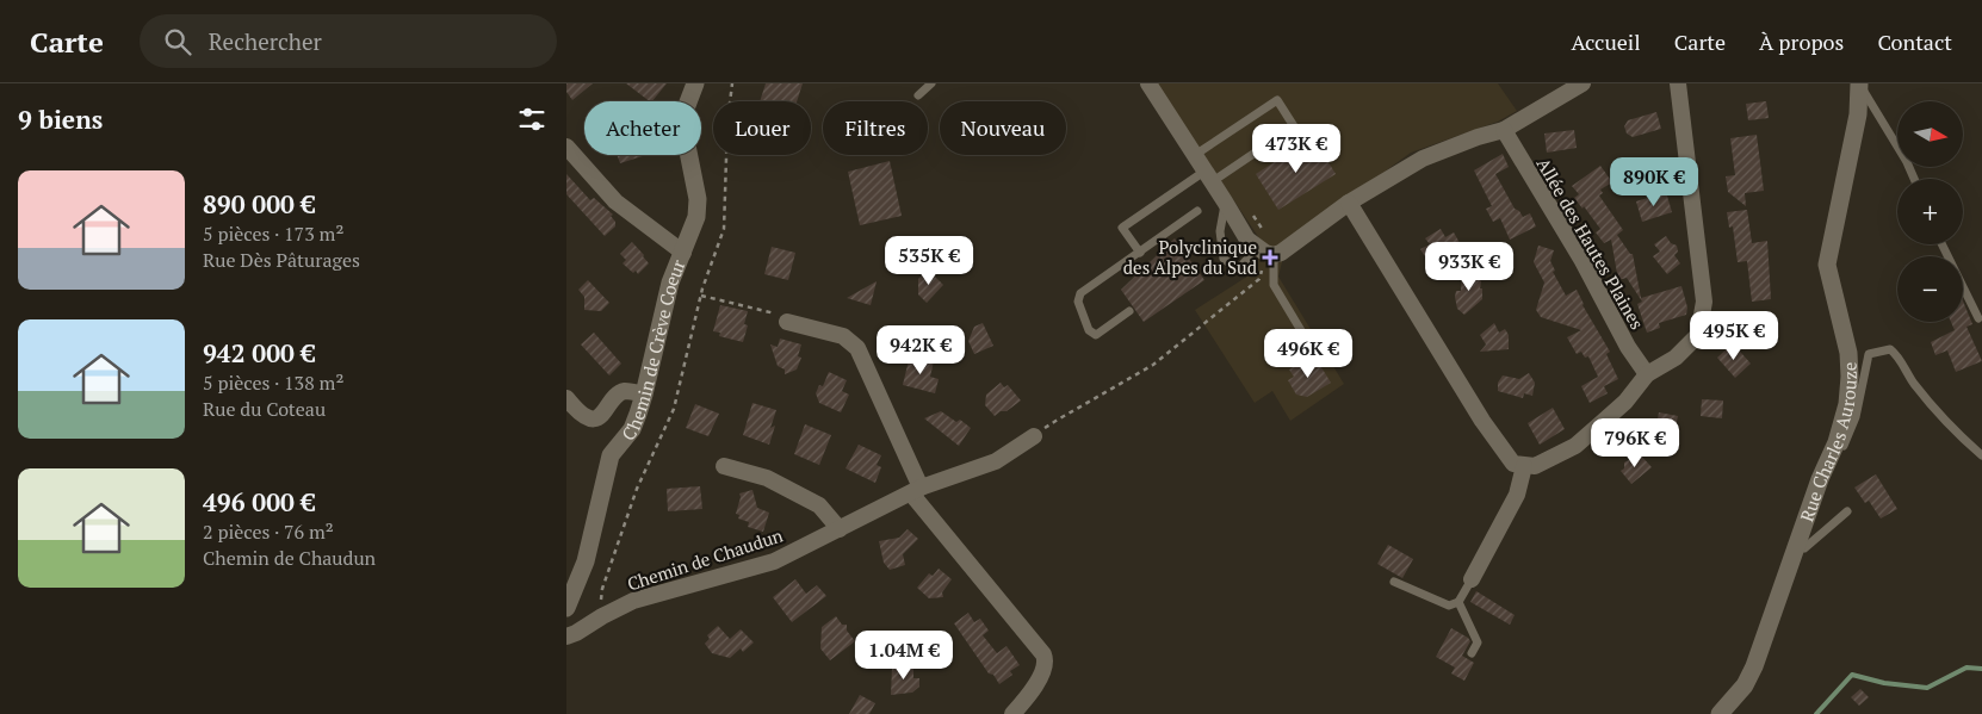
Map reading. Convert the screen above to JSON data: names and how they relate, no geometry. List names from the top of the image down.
{
  "streets": {
    "street": [
      "Allée des Hautes Plaines",
      "Chemin de Crève Coeur",
      "Rue Charles Aurouze",
      "Chemin de Chaudun"
    ]
  },
  "places": {
    "health": ["Polyclinique des Alpes du Sud"]
  },
  "north": "right",
  "page": {
    "header": "Carte",
    "search": "Rechercher",
    "nav": [
      "Accueil",
      "Carte",
      "À propos",
      "Contact"
    ],
    "heading": "9 biens",
    "map_buttons": ["+", "−"],
    "chip": [
      "Acheter",
      "Louer",
      "Filtres",
      "Nouveau"
    ],
    "price": [
      "473K €",
      "890K €",
      "535K €",
      "933K €",
      "495K €",
      "942K €",
      "496K €",
      "796K €",
      "1.04M €"
    ],
    "list": [
      {
        "name": "890 000 €",
        "note": "5 pièces · 173 m² · Rue Dès Pâturages"
      },
      {
        "name": "942 000 €",
        "note": "5 pièces · 138 m² · Rue du Coteau"
      },
      {
        "name": "496 000 €",
        "note": "2 pièces · 76 m² · Chemin de Chaudun"
      }
    ]
  }
}
